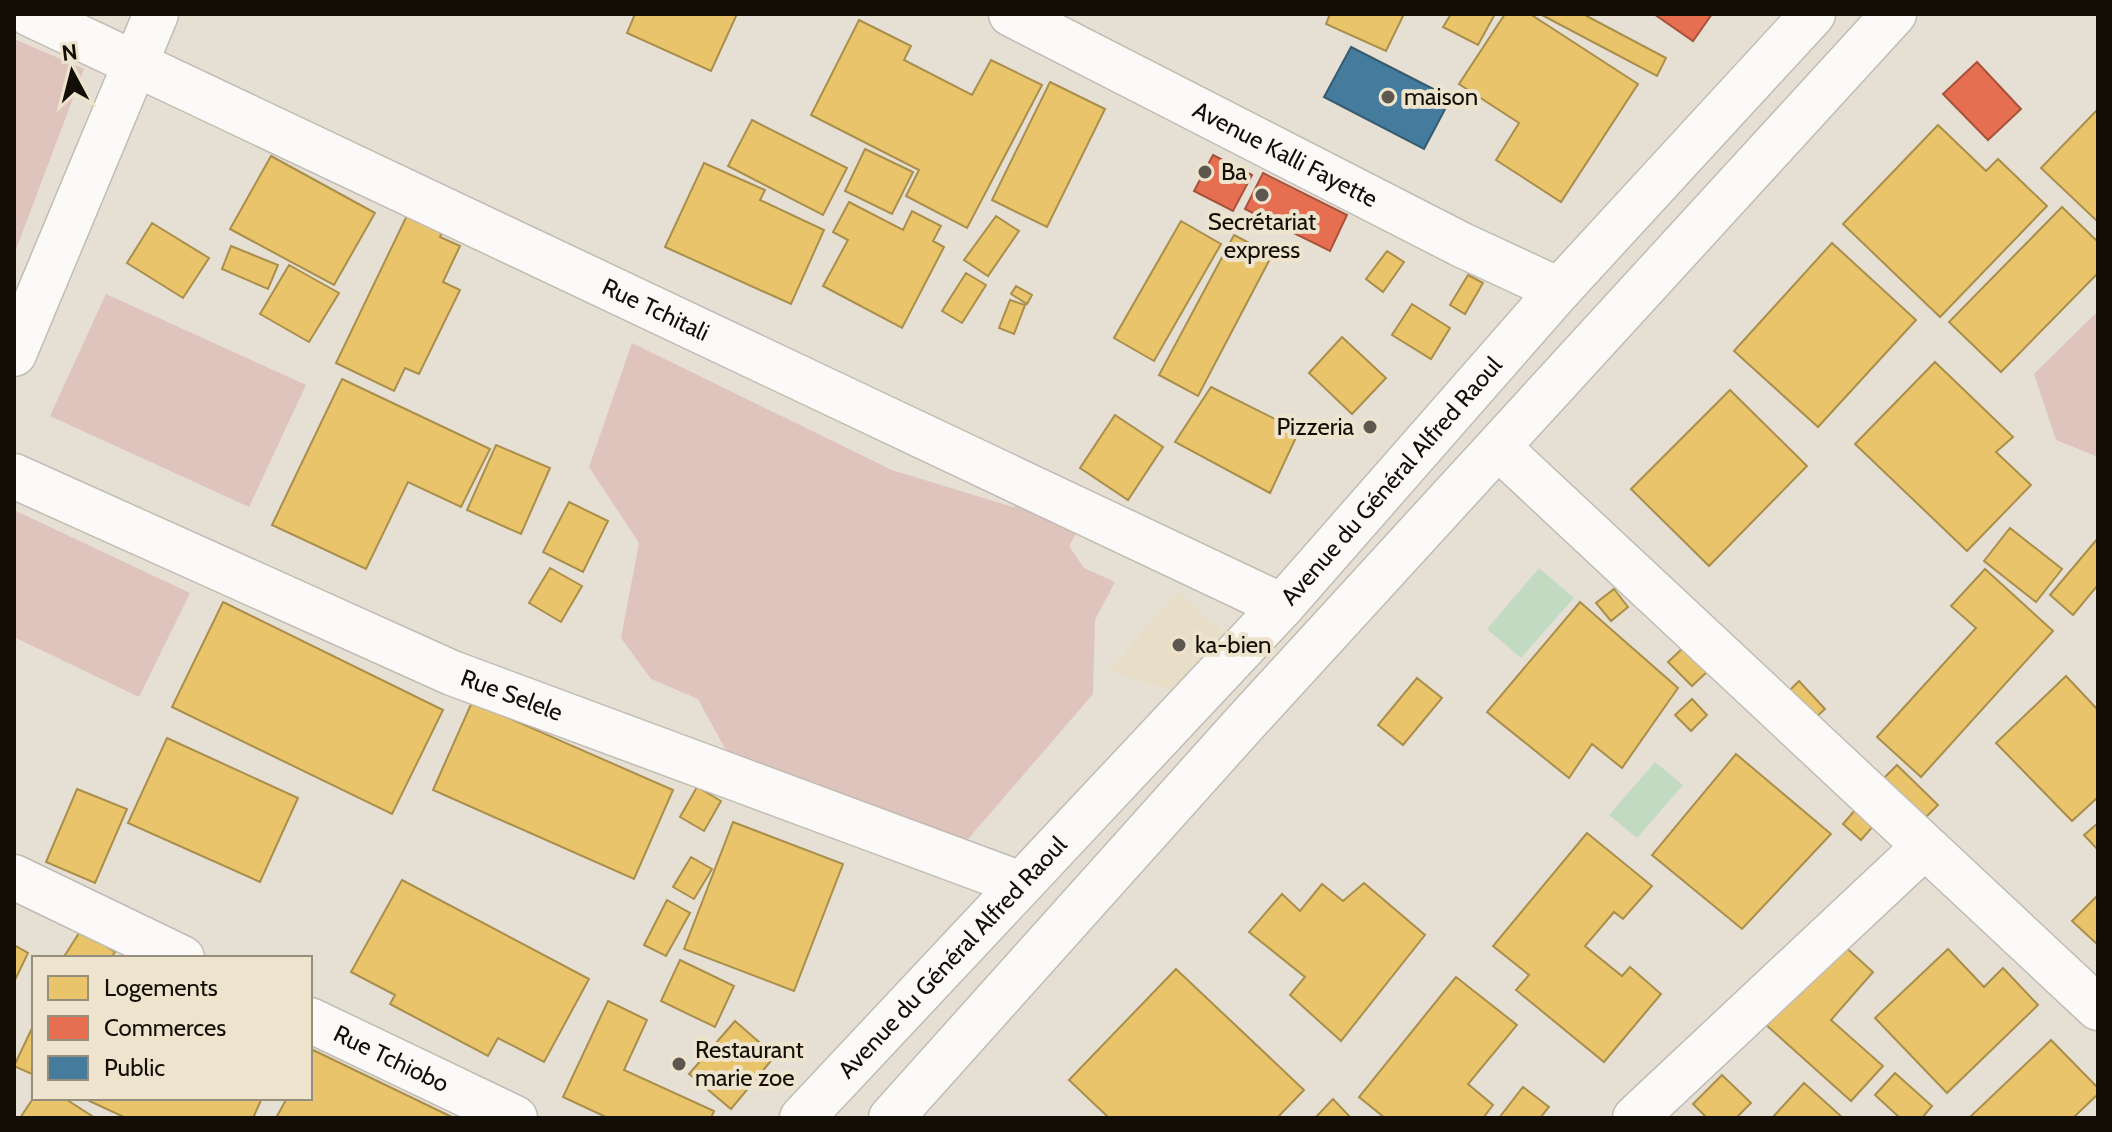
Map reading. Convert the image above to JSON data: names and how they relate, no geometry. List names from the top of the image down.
{
  "streets": {
    "street": [
      "Avenue Kalli Fayette",
      "Rue Tchitali",
      "Avenue du Général Alfred Raoul",
      "Rue Selele",
      "Rue Tchiobo"
    ]
  },
  "crossings": [
    ["Avenue Kalli Fayette", "Avenue du Général Alfred Raoul"],
    ["Rue Tchitali", "Avenue du Général Alfred Raoul"],
    ["Avenue du Général Alfred Raoul", "Rue Selele"]
  ],
  "places": [
    "maison",
    "Ba",
    "Secrétariat express",
    "Pizzeria",
    "ka-bien",
    "Restaurant marie zoe"
  ],
  "legend": ["Logements", "Commerces", "Public"],
  "north": "top"
}
